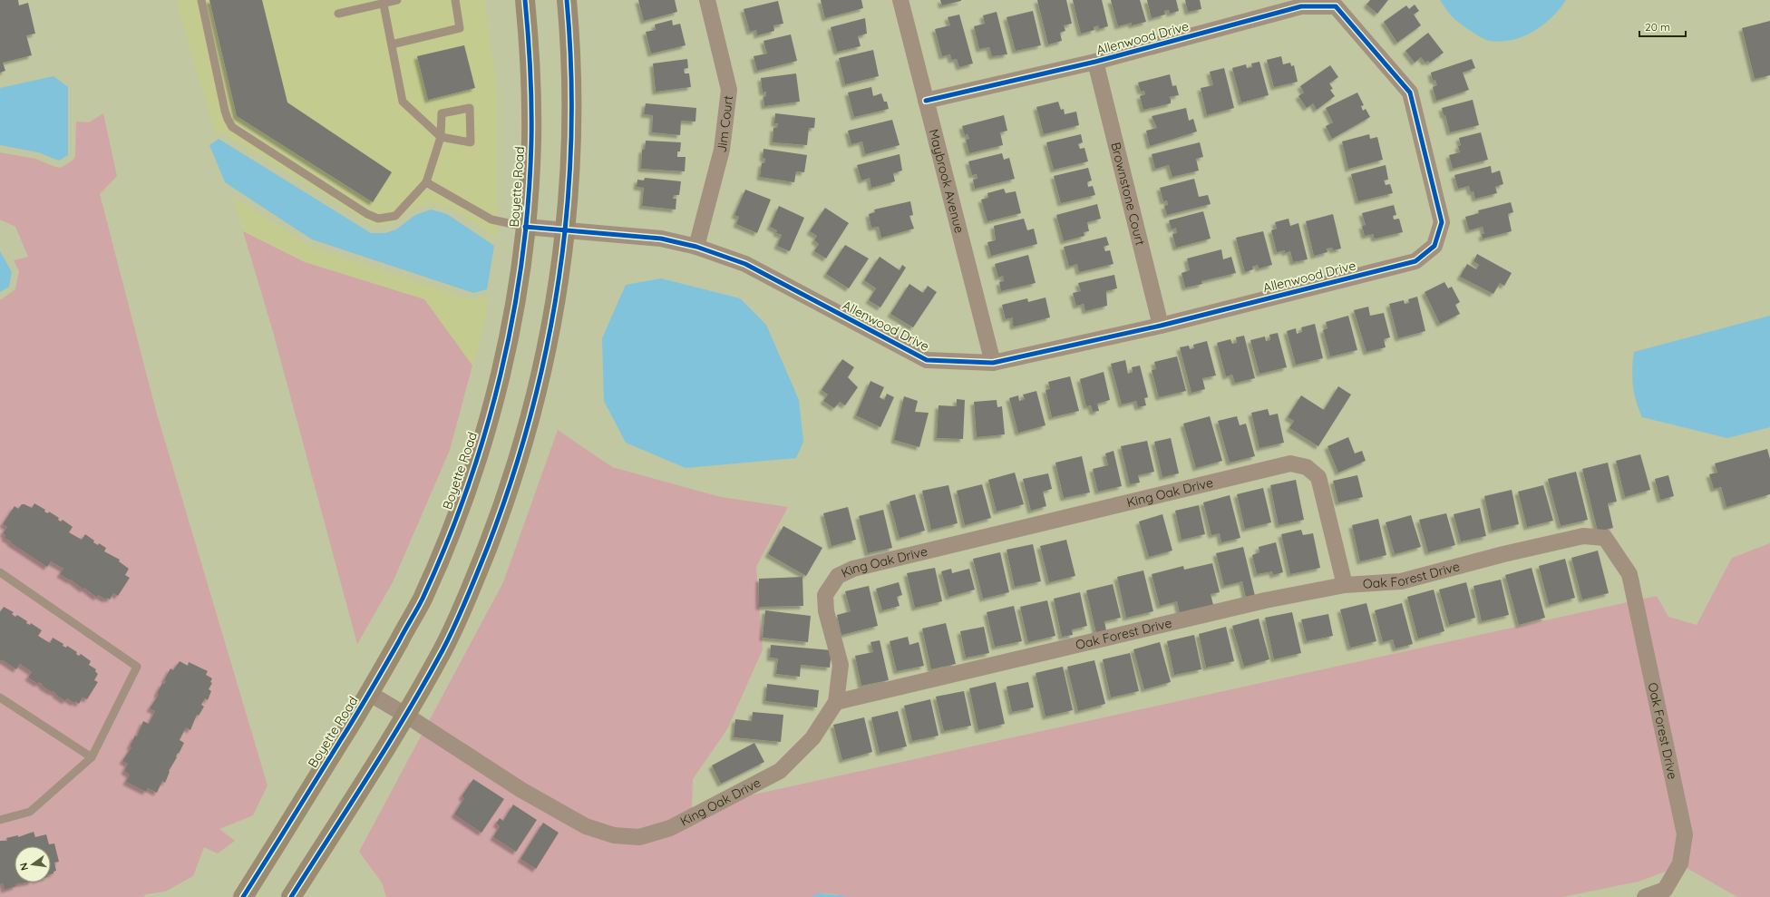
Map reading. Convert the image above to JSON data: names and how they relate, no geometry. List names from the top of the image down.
{
  "streets": {
    "main road": ["Boyette Road"],
    "street": [
      "Allenwood Drive",
      "Jim Court",
      "Maybrook Avenue",
      "Brownstone Court",
      "King Oak Drive",
      "Oak Forest Drive"
    ]
  },
  "crossings": [
    ["Allenwood Drive", "Jim Court"],
    ["Allenwood Drive", "Maybrook Avenue"],
    ["Allenwood Drive", "Boyette Road"],
    ["Allenwood Drive", "Brownstone Court"],
    ["Boyette Road", "King Oak Drive"],
    ["King Oak Drive", "Oak Forest Drive"]
  ],
  "scale_bar": "20 m",
  "north": "left"
}
